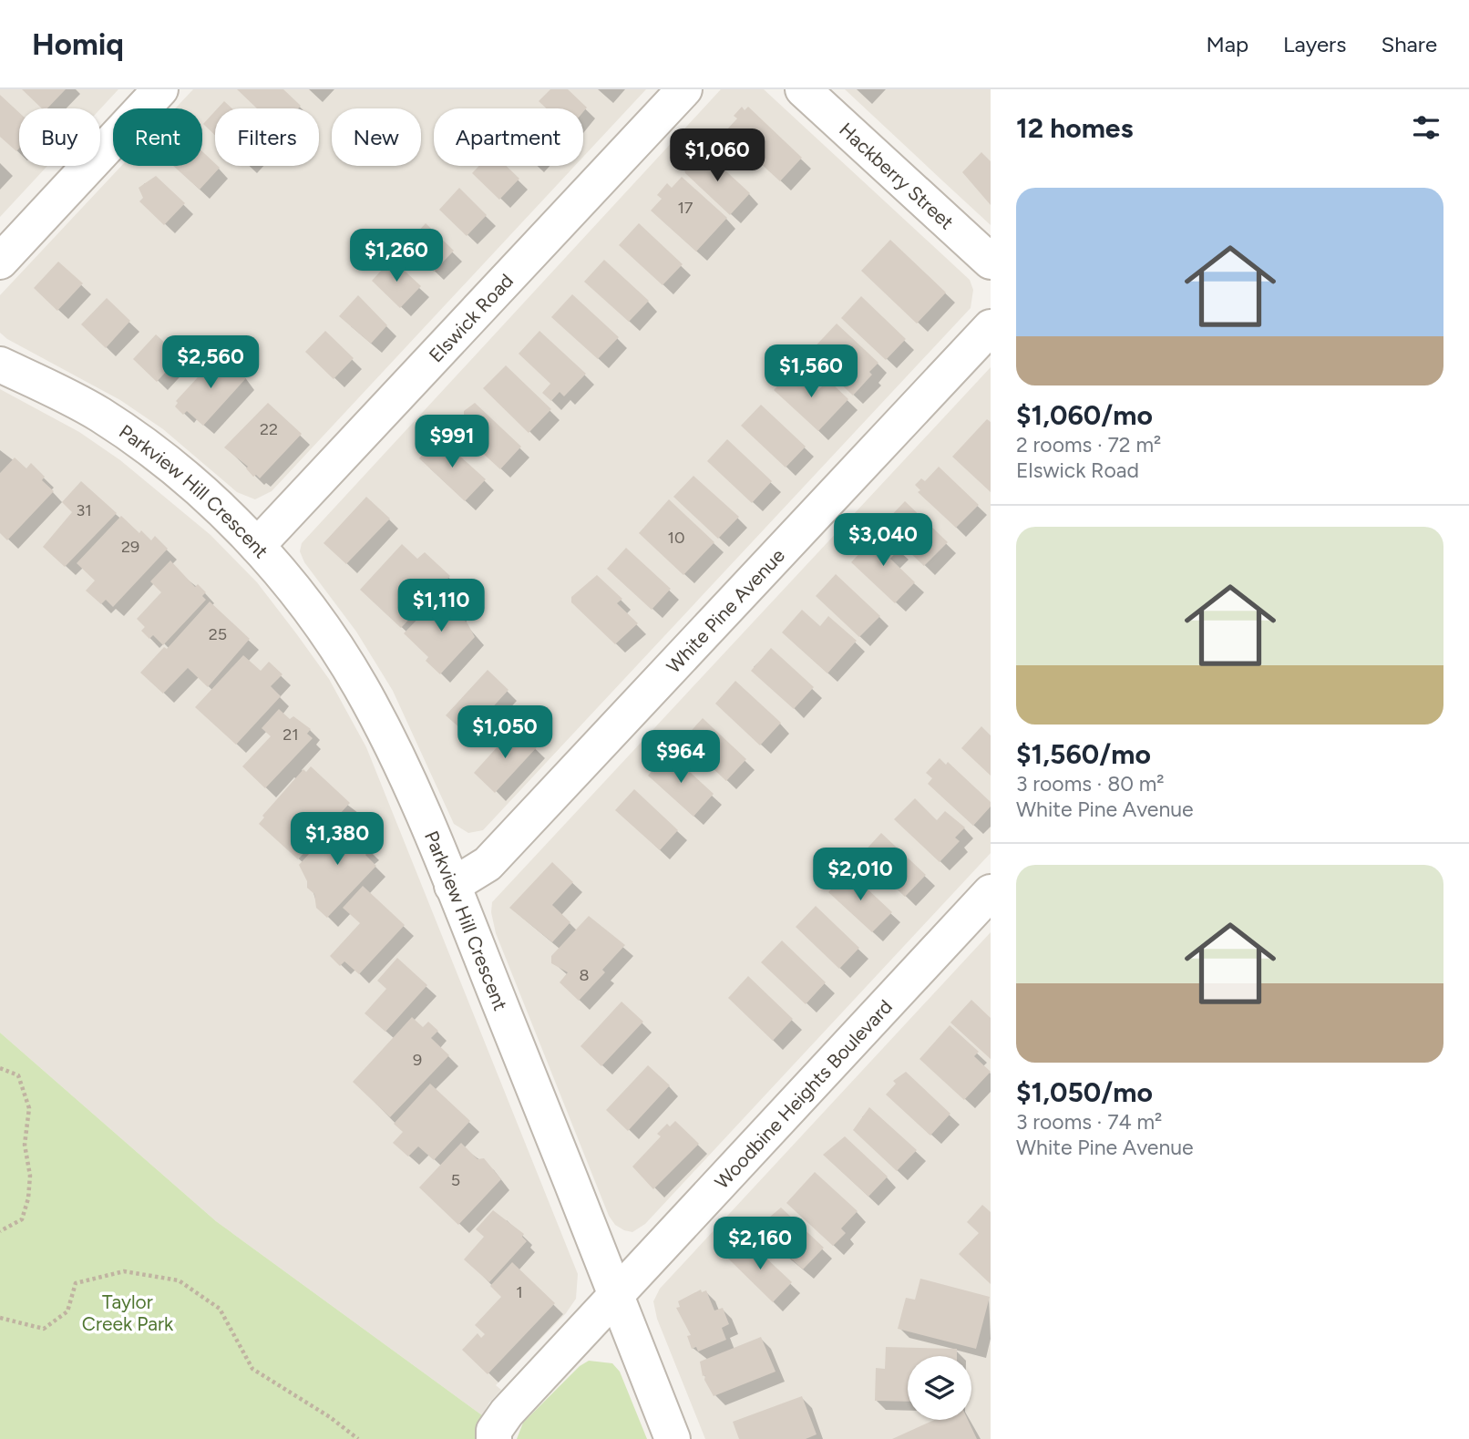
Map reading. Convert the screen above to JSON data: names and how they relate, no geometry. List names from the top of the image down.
{
  "streets": {
    "street": [
      "Hackberry Street",
      "Elswick Road",
      "Parkview Hill Crescent",
      "White Pine Avenue",
      "Woodbine Heights Boulevard"
    ]
  },
  "crossings": [
    ["Elswick Road", "Parkview Hill Crescent"],
    ["Parkview Hill Crescent", "White Pine Avenue"],
    ["Parkview Hill Crescent", "Woodbine Heights Boulevard"]
  ],
  "parks": ["Taylor Creek Park"],
  "house_numbers": [
    "17",
    "22",
    "31",
    "10",
    "29",
    "25",
    "21",
    "8",
    "9",
    "5",
    "1"
  ],
  "page": {
    "header": "Homiq",
    "nav": ["Map", "Layers", "Share"],
    "heading": "12 homes",
    "chip": [
      "Buy",
      "Rent",
      "Filters",
      "New",
      "Apartment"
    ],
    "price": [
      "$1,060",
      "$1,260",
      "$2,560",
      "$1,560",
      "$991",
      "$3,040",
      "$1,110",
      "$1,050",
      "$964",
      "$1,380",
      "$2,010",
      "$2,160"
    ],
    "list": [
      {
        "name": "$1,060/mo",
        "note": "2 rooms · 72 m² · Elswick Road"
      },
      {
        "name": "$1,560/mo",
        "note": "3 rooms · 80 m² · White Pine Avenue"
      },
      {
        "name": "$1,050/mo",
        "note": "3 rooms · 74 m² · White Pine Avenue"
      }
    ]
  }
}
